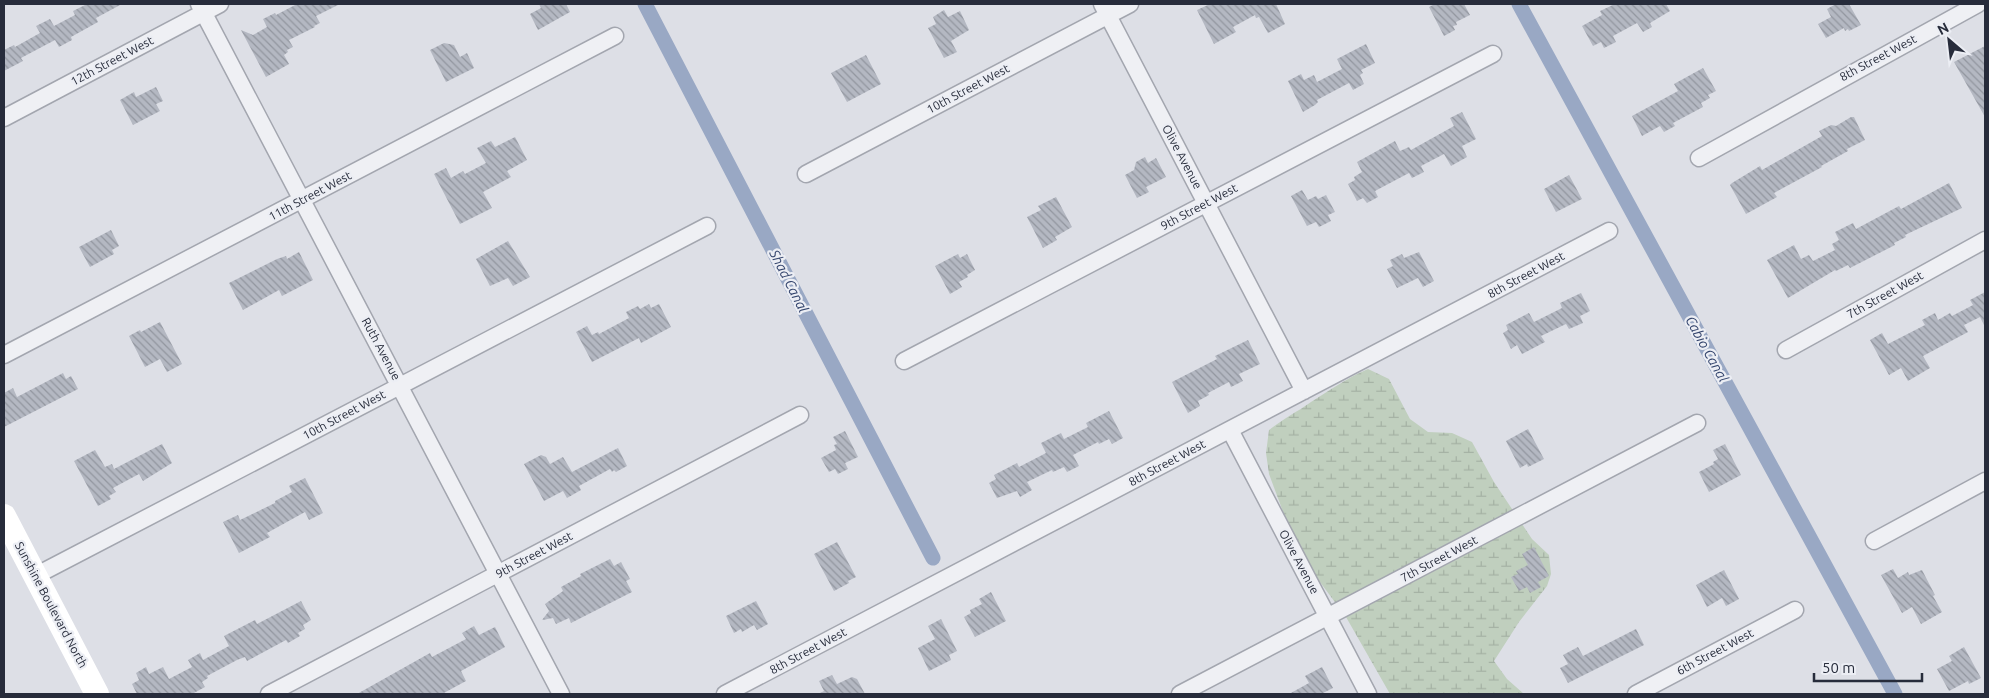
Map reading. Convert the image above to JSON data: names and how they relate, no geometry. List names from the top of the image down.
{
  "streets": {
    "street": [
      "8th Street West",
      "12th Street West",
      "10th Street West",
      "Olive Avenue",
      "11th Street West",
      "9th Street West",
      "7th Street West",
      "Ruth Avenue",
      "Sunshine Boulevard North",
      "6th Street West"
    ]
  },
  "crossings": [
    ["8th Street West", "Olive Avenue"],
    ["12th Street West", "Ruth Avenue"],
    ["10th Street West", "Olive Avenue"],
    ["10th Street West", "Ruth Avenue"],
    ["10th Street West", "Sunshine Boulevard North"],
    ["Olive Avenue", "9th Street West"],
    ["Olive Avenue", "7th Street West"],
    ["11th Street West", "Ruth Avenue"],
    ["9th Street West", "Ruth Avenue"]
  ],
  "water": ["Shad Canal", "Cabio Canal"],
  "scale_bar": "50 m",
  "north": "top left"
}
